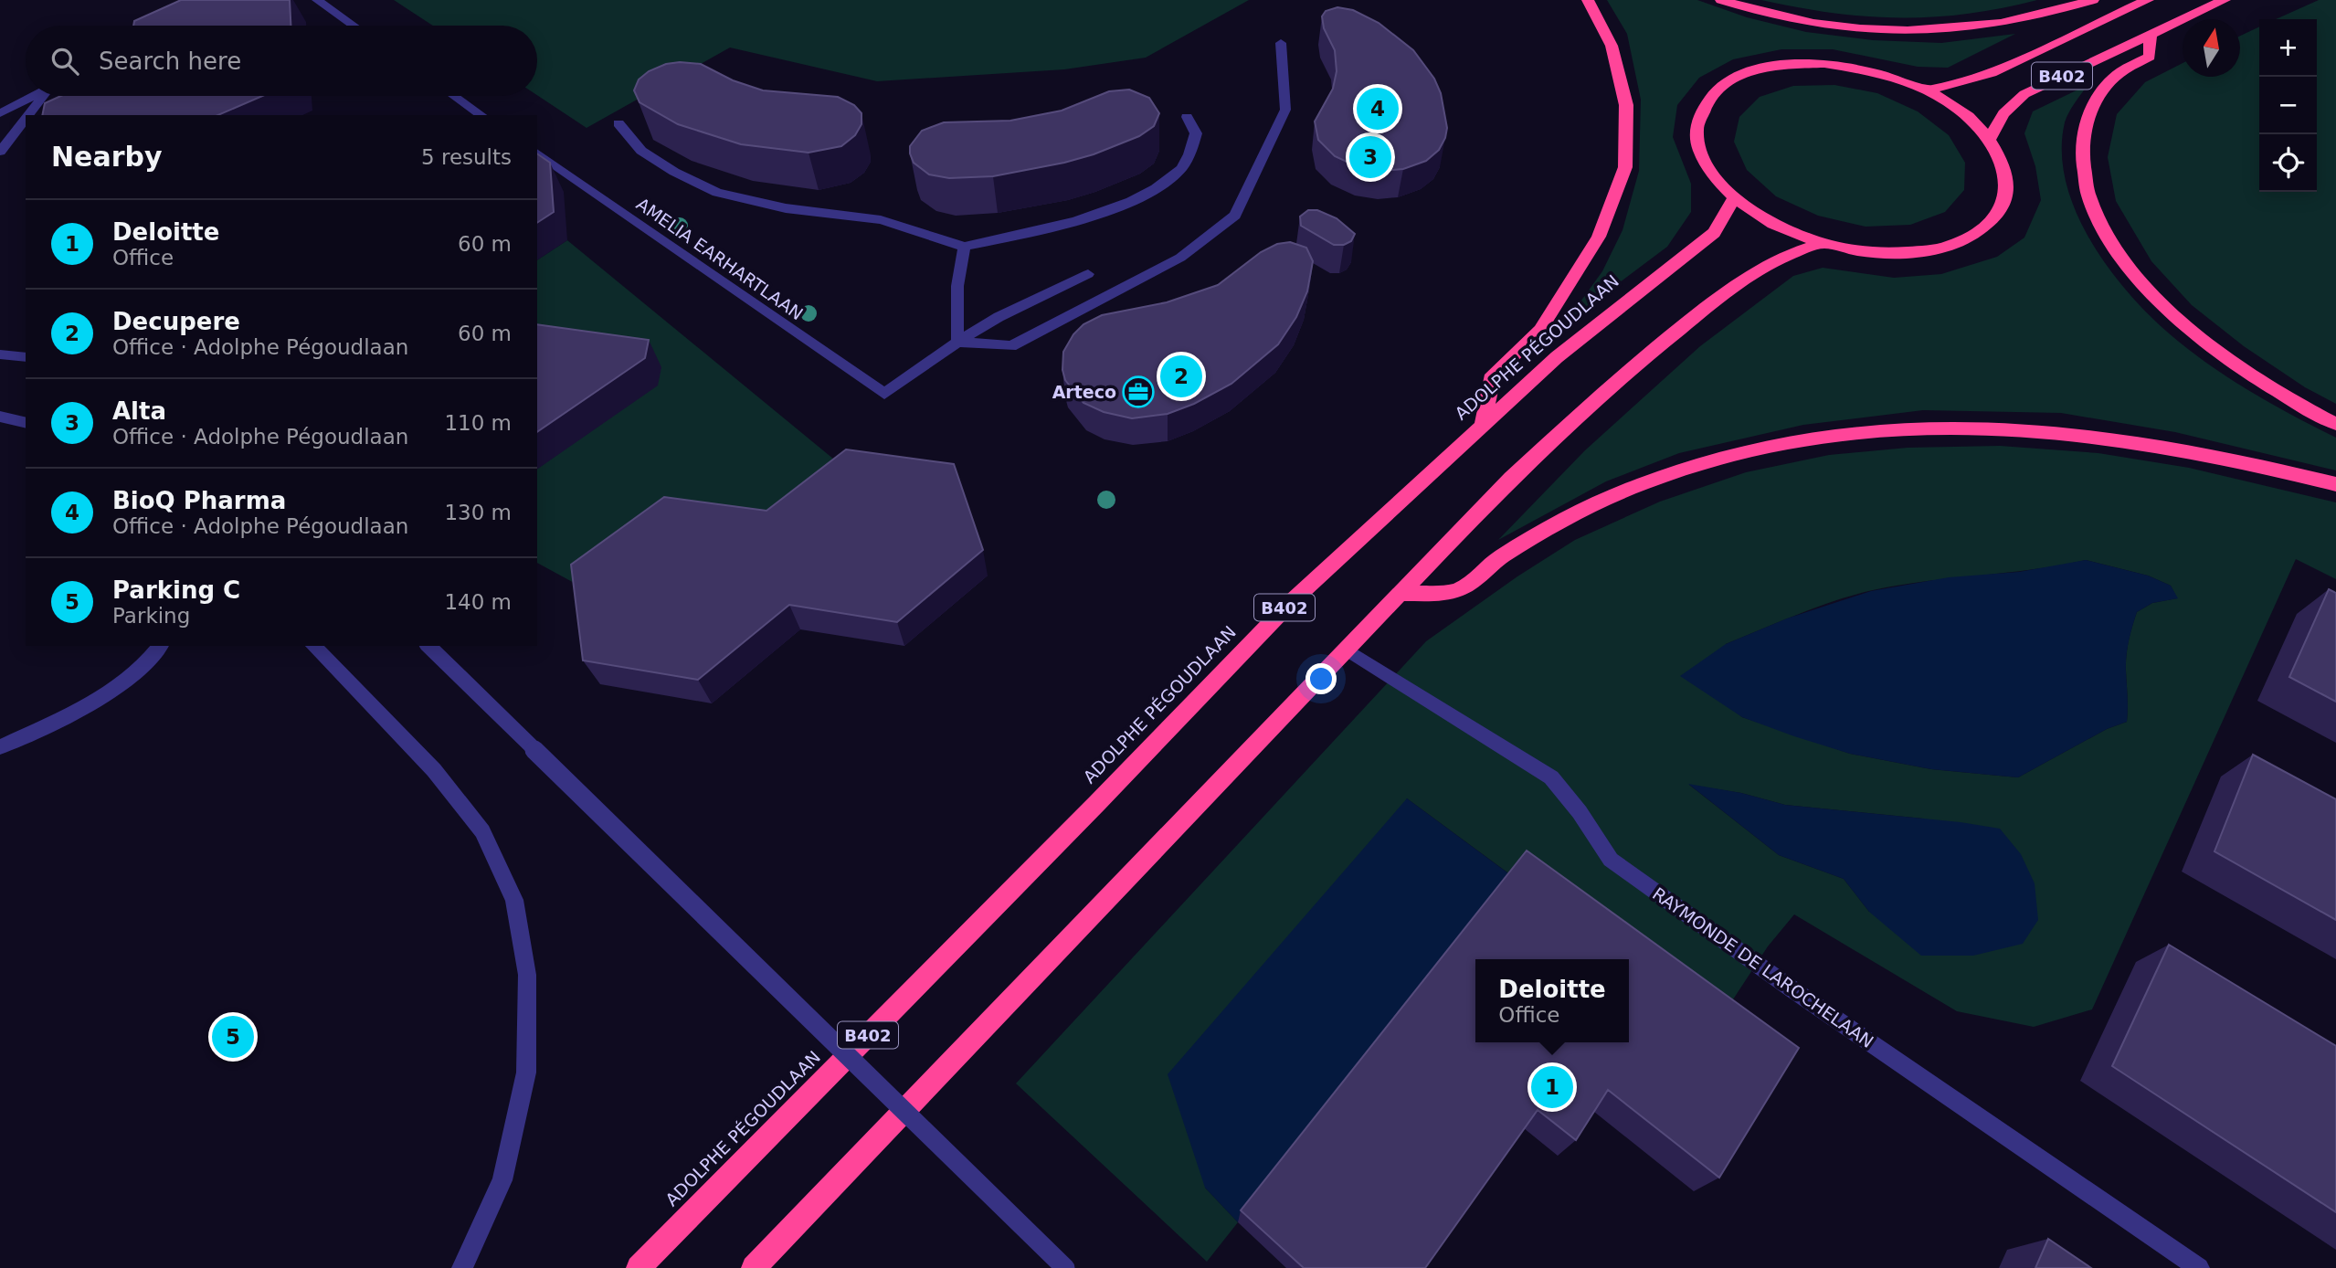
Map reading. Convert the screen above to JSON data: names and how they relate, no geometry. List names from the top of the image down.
{
  "streets": {
    "highway": ["B402", "ADOLPHE PÉGOUDLAAN"],
    "street": ["AMELIA EARHARTLAAN", "RAYMONDE DE LAROCHELAAN"]
  },
  "places": {
    "office": ["Arteco"]
  },
  "north": "top",
  "page": {
    "map_buttons": ["+", "−"],
    "search": "Search here",
    "pins": [
      "4",
      "3",
      "2",
      "5",
      "1"
    ],
    "heading": ["Nearby", "5 results"],
    "list": [
      {
        "mark": "1",
        "name": "Deloitte",
        "note": "Office",
        "value": "60 m"
      },
      {
        "mark": "2",
        "name": "Decupere",
        "note": "Office · Adolphe Pégoudlaan",
        "value": "60 m"
      },
      {
        "mark": "3",
        "name": "Alta",
        "note": "Office · Adolphe Pégoudlaan",
        "value": "110 m"
      },
      {
        "mark": "4",
        "name": "BioQ Pharma",
        "note": "Office · Adolphe Pégoudlaan",
        "value": "130 m"
      },
      {
        "mark": "5",
        "name": "Parking C",
        "note": "Parking",
        "value": "140 m"
      }
    ],
    "popup": ["Deloitte", "Office"]
  }
}
